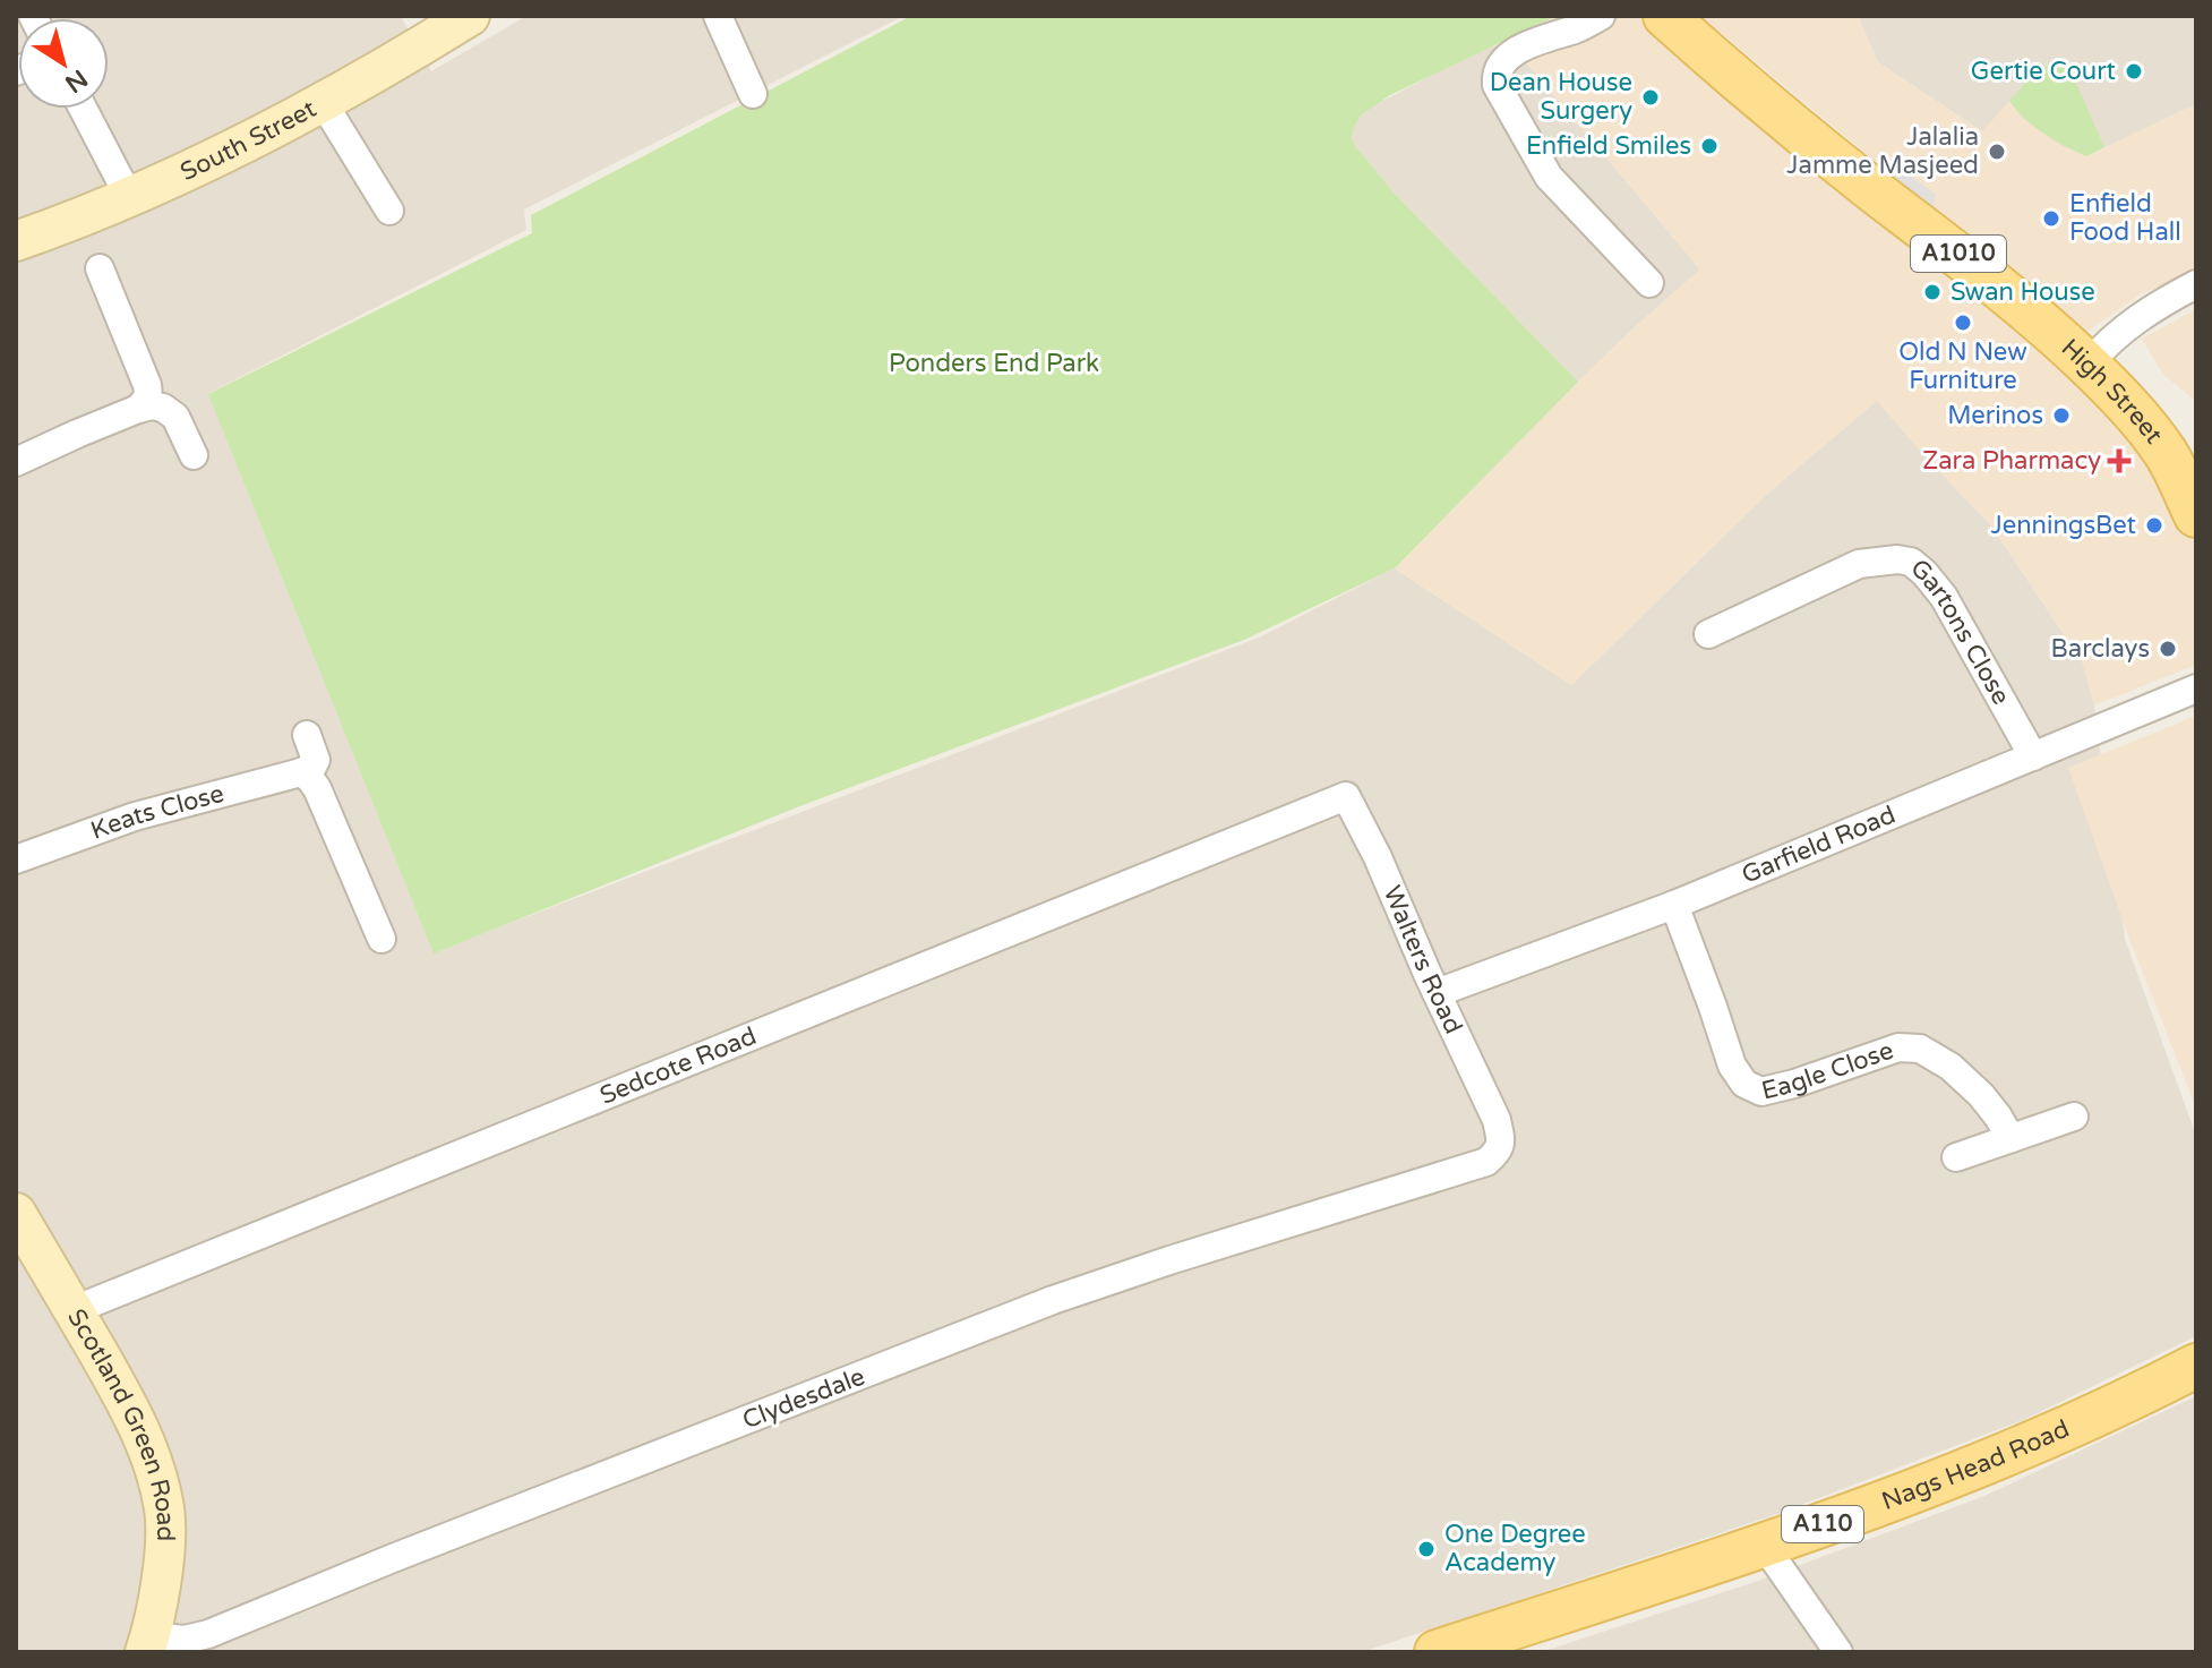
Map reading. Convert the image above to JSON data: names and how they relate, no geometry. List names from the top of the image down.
{
  "streets": {
    "main road": [
      "A1010",
      "High Street",
      "Nags Head Road",
      "A110"
    ],
    "street": [
      "South Street",
      "Gartons Close",
      "Keats Close",
      "Garfield Road",
      "Walters Road",
      "Sedcote Road",
      "Eagle Close",
      "Clydesdale",
      "Scotland Green Road"
    ]
  },
  "crossings": [
    ["Gartons Close", "Garfield Road"],
    ["Garfield Road", "Walters Road"],
    ["Garfield Road", "Eagle Close"],
    ["Walters Road", "Sedcote Road"],
    ["Walters Road", "Clydesdale"],
    ["Sedcote Road", "Scotland Green Road"],
    ["Clydesdale", "Scotland Green Road"]
  ],
  "parks": ["Ponders End Park"],
  "places": {
    "other": [
      "Gertie Court",
      "Dean House Surgery",
      "Enfield Smiles",
      "Jalalia Jamme Masjeed",
      "Enfield Food Hall",
      "Swan House",
      "Old N New Furniture",
      "Merinos",
      "JenningsBet",
      "Barclays",
      "One Degree Academy"
    ],
    "health": ["Zara Pharmacy"]
  },
  "north": "bottom right"
}
